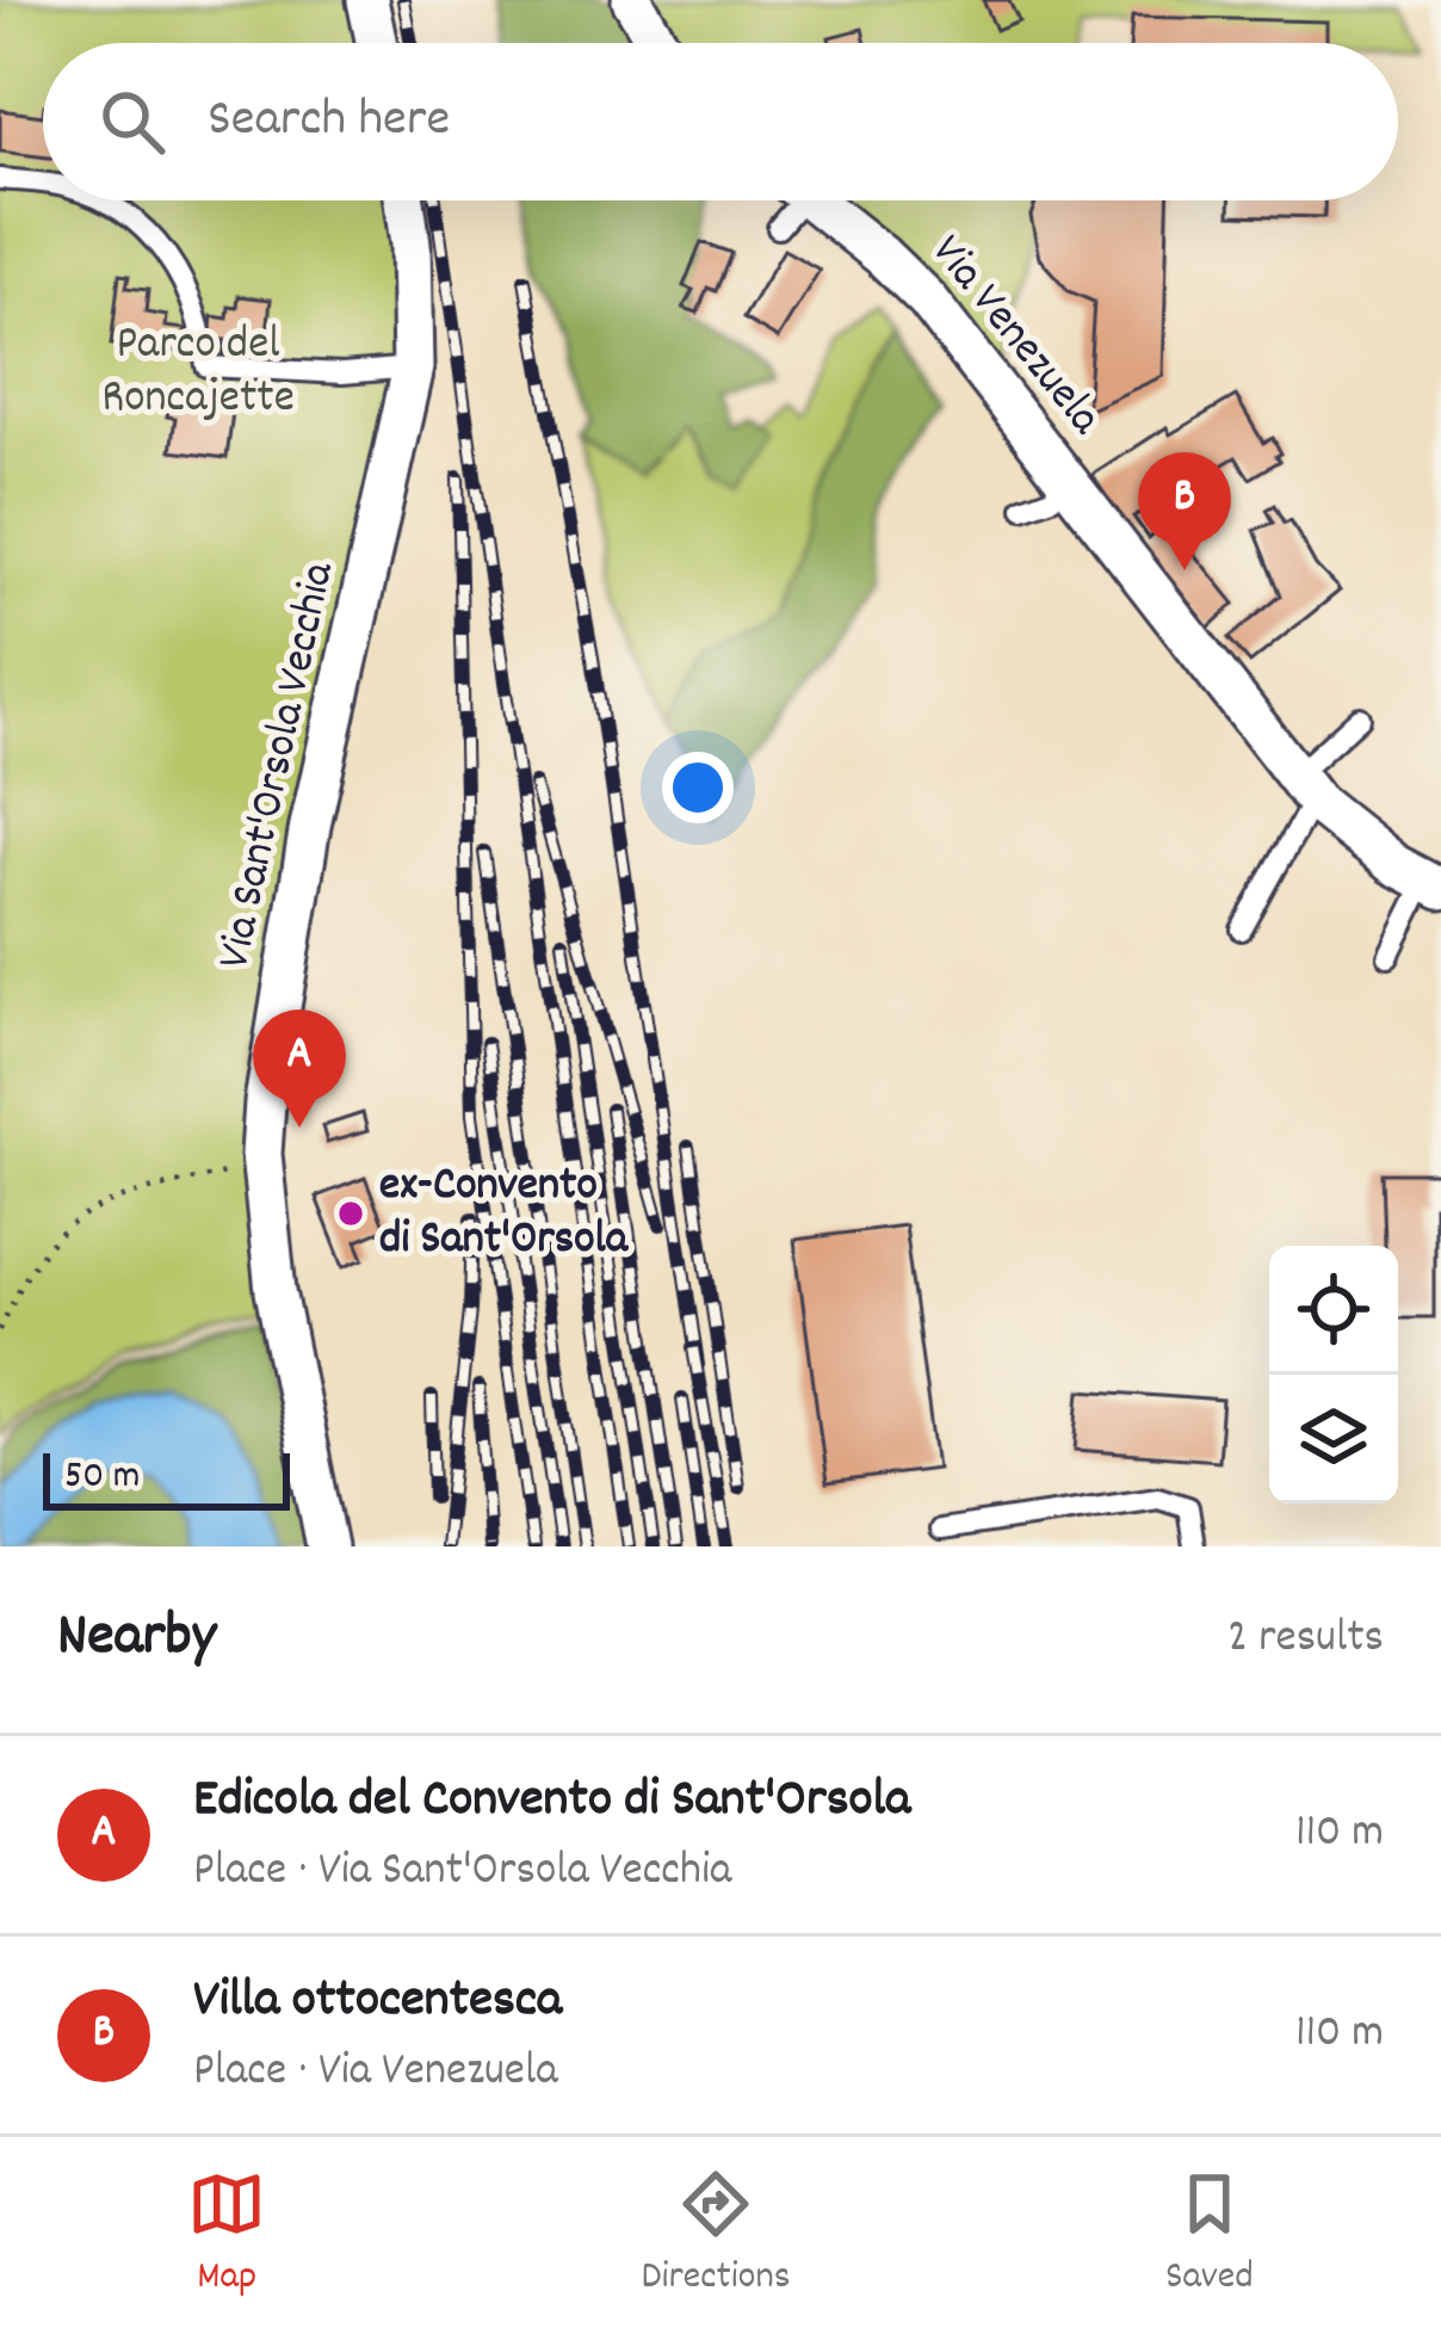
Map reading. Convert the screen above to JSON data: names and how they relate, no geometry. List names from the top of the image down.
{
  "streets": {
    "street": ["Via Venezuela", "Via Sant'Orsola Vecchia"]
  },
  "parks": ["Parco del Roncajette"],
  "places": ["ex-Convento di Sant'Orsola"],
  "scale_bar": "50 m",
  "page": {
    "search": "Search here",
    "pins": ["B", "A"],
    "scale": "50 m",
    "heading": ["Nearby", "2 results"],
    "list": [
      {
        "mark": "A",
        "name": "Edicola del Convento di Sant'Orsola",
        "note": "Place · Via Sant'Orsola Vecchia",
        "value": "110 m"
      },
      {
        "mark": "B",
        "name": "Villa ottocentesca",
        "note": "Place · Via Venezuela",
        "value": "110 m"
      }
    ],
    "nav": ["Map", "Directions", "Saved"]
  }
}
